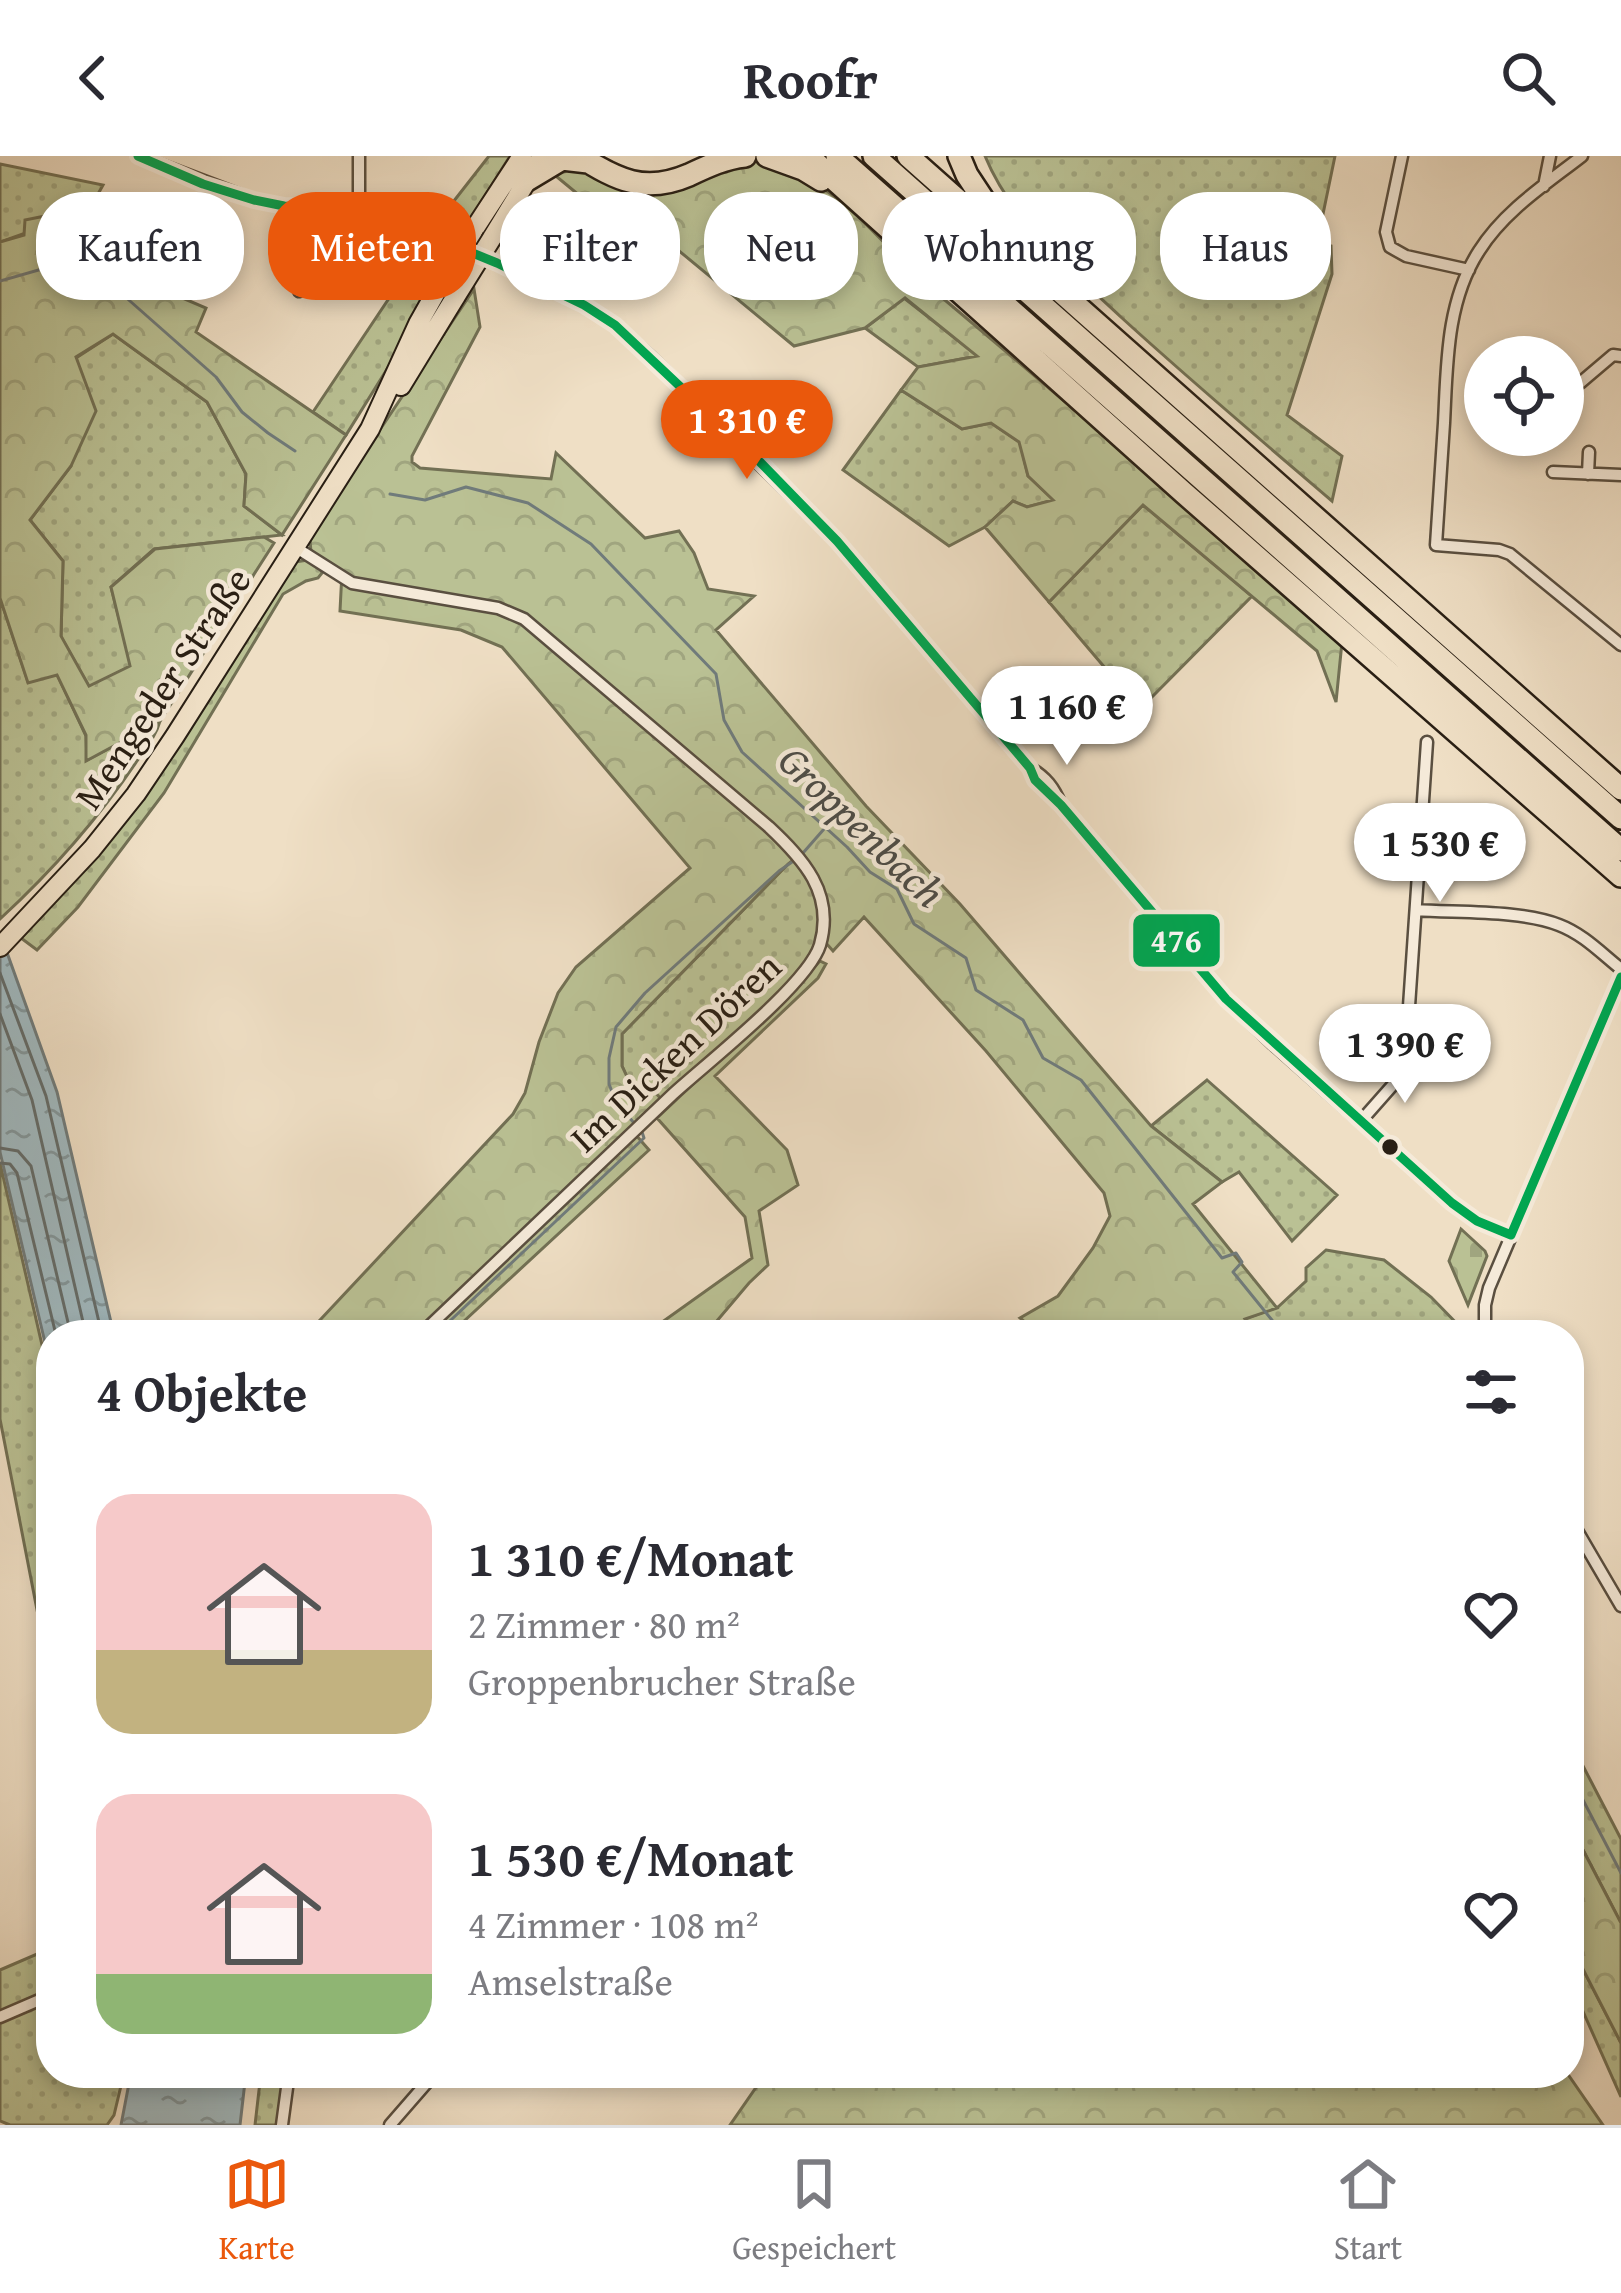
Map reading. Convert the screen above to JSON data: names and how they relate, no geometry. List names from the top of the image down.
{
  "streets": {
    "main road": ["Mengeder Straße"],
    "street": ["Im Dicken Dören"]
  },
  "crossings": [
    ["Mengeder Straße", "Im Dicken Dören"]
  ],
  "water": ["Groppenbach"],
  "lines": ["transit line 476"],
  "page": {
    "header": "Roofr",
    "chip": [
      "Kaufen",
      "Mieten",
      "Filter",
      "Neu",
      "Wohnung",
      "Haus"
    ],
    "price": [
      "1 310 €",
      "1 160 €",
      "1 530 €",
      "1 390 €"
    ],
    "heading": "4 Objekte",
    "list": [
      {
        "name": "1 310 €/Monat",
        "note": "2 Zimmer · 80 m² · Groppenbrucher Straße"
      },
      {
        "name": "1 530 €/Monat",
        "note": "4 Zimmer · 108 m² · Amselstraße"
      }
    ],
    "tabs": ["Karte", "Gespeichert", "Start"]
  }
}
